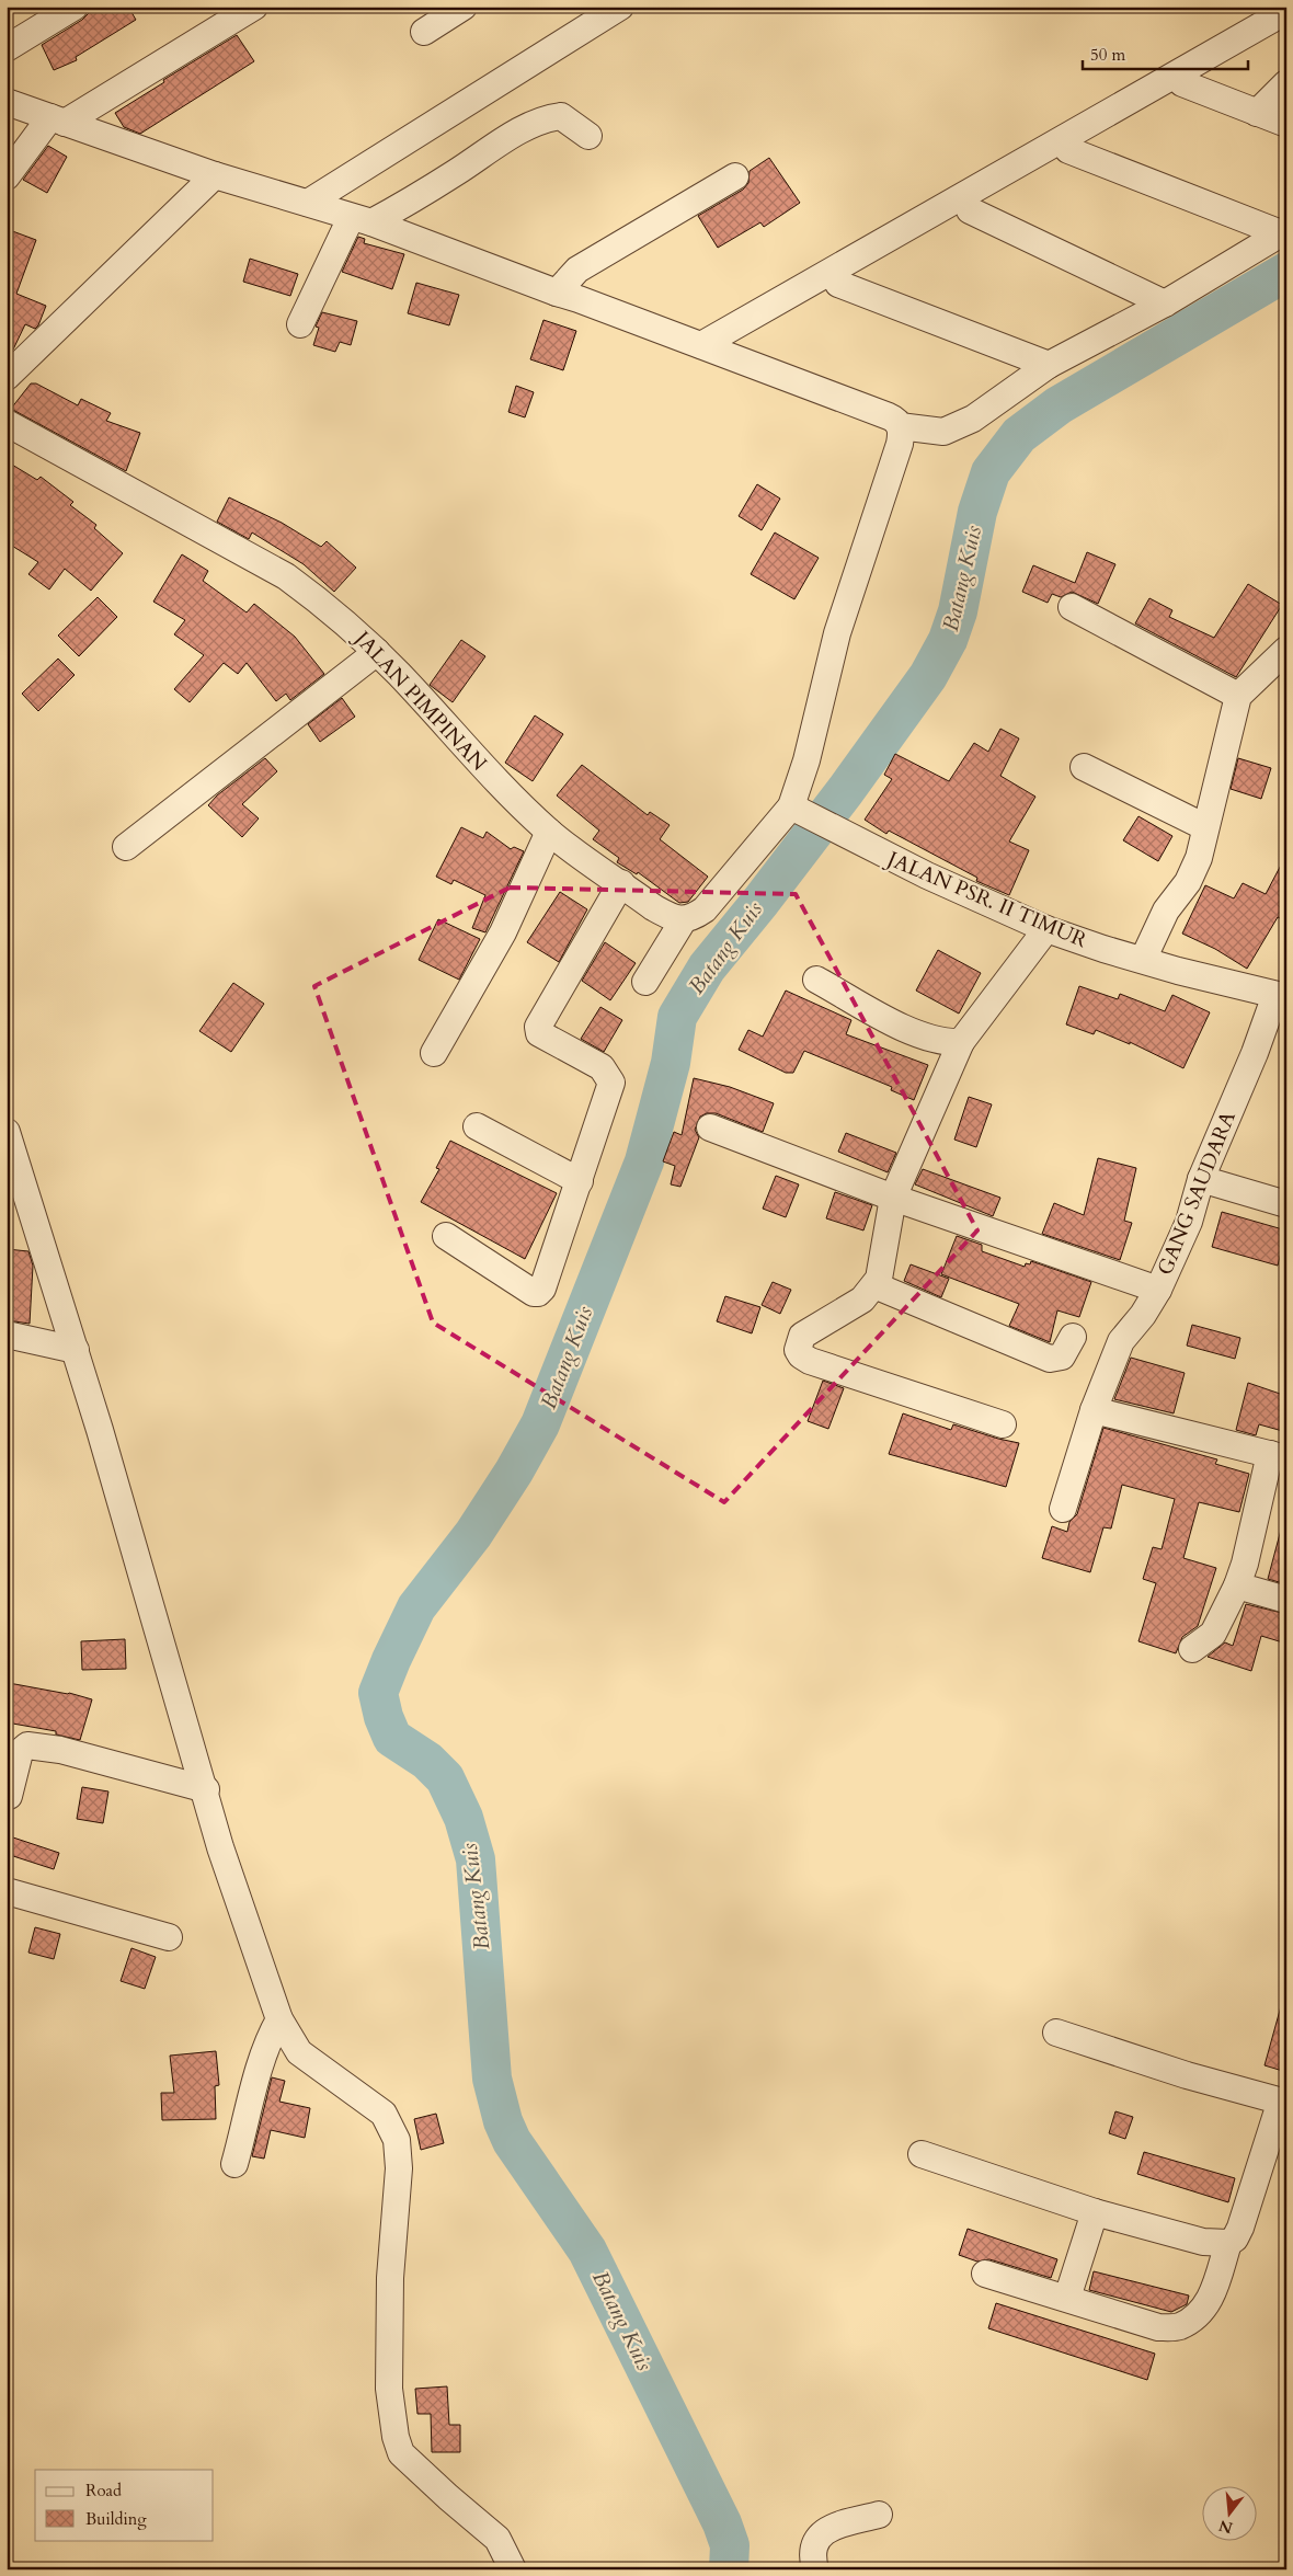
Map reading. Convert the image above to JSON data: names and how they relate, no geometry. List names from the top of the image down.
{
  "streets": {
    "street": ["JALAN PIMPINAN", "JALAN PSR. II TIMUR", "GANG SAUDARA"]
  },
  "crossings": [
    ["JALAN PSR. II TIMUR", "GANG SAUDARA"]
  ],
  "water": ["Batang Kuis"],
  "legend": ["Road", "Building"],
  "scale_bar": "50 m",
  "north": "bottom"
}
